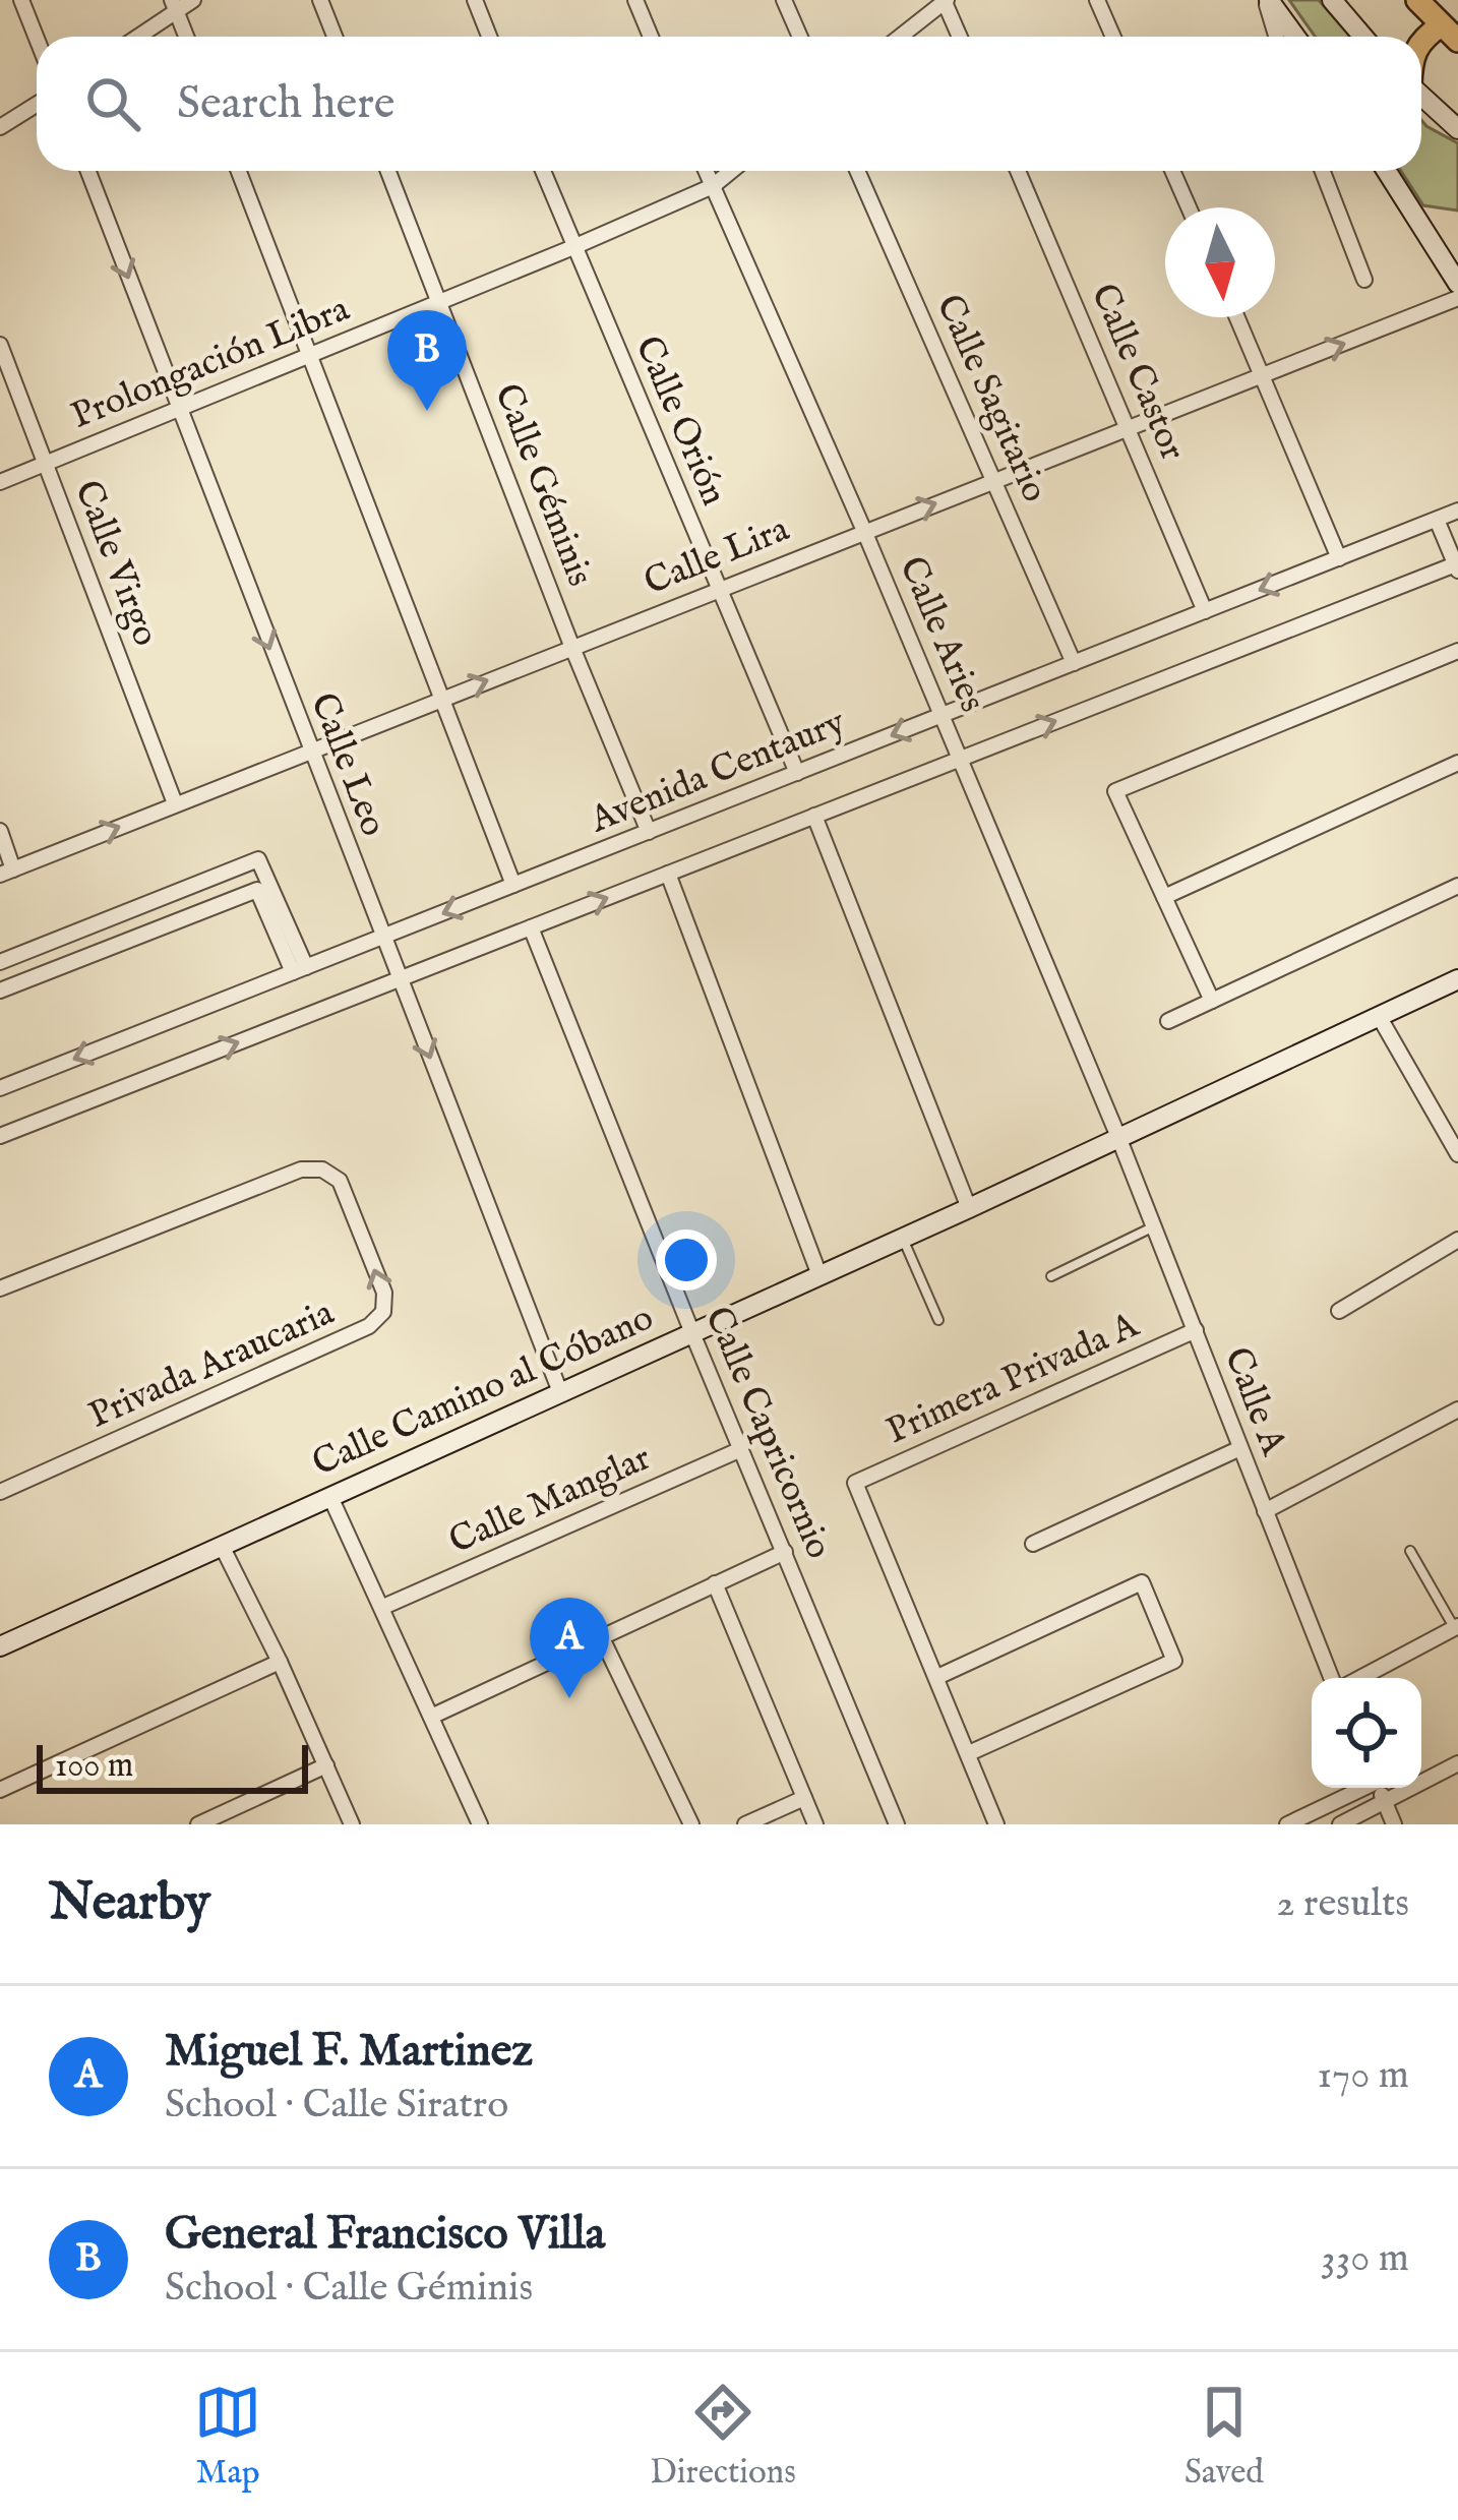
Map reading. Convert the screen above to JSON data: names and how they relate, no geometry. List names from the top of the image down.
{
  "streets": {
    "street": [
      "Prolongación Libra",
      "Calle Castor",
      "Calle Sagitario",
      "Calle Orión",
      "Calle Géminis",
      "Calle Lira",
      "Calle Virgo",
      "Calle Aries",
      "Calle Leo",
      "Avenida Centaury",
      "Privada Araucaria",
      "Primera Privada A",
      "Calle Camino al Cóbano",
      "Calle A",
      "Calle Capricornio",
      "Calle Manglar"
    ]
  },
  "crossings": [
    ["Prolongación Libra", "Calle Orión"],
    ["Prolongación Libra", "Calle Géminis"],
    ["Prolongación Libra", "Calle Virgo"],
    ["Prolongación Libra", "Calle Aries"],
    ["Prolongación Libra", "Calle Leo"],
    ["Calle Castor", "Calle Lira"],
    ["Calle Castor", "Avenida Centaury"],
    ["Calle Sagitario", "Calle Lira"],
    ["Calle Sagitario", "Avenida Centaury"],
    ["Calle Orión", "Calle Lira"],
    ["Calle Orión", "Avenida Centaury"],
    ["Calle Géminis", "Calle Lira"],
    ["Calle Géminis", "Avenida Centaury"],
    ["Calle Lira", "Calle Virgo"],
    ["Calle Lira", "Calle Aries"],
    ["Calle Lira", "Calle Leo"],
    ["Calle Aries", "Avenida Centaury"],
    ["Calle Aries", "Calle Camino al Cóbano"],
    ["Calle Aries", "Calle A"],
    ["Calle Leo", "Avenida Centaury"],
    ["Calle Leo", "Calle Camino al Cóbano"],
    ["Avenida Centaury", "Calle Capricornio"],
    ["Primera Privada A", "Calle A"],
    ["Calle Camino al Cóbano", "Calle A"],
    ["Calle Camino al Cóbano", "Calle Capricornio"],
    ["Calle Capricornio", "Calle Manglar"]
  ],
  "one_way": ["Calle Lira", "Calle Leo"],
  "scale_bar": "100 m",
  "north": "bottom",
  "page": {
    "search": "Search here",
    "pins": ["B", "A"],
    "scale": "100 m",
    "heading": ["Nearby", "2 results"],
    "list": [
      {
        "mark": "A",
        "name": "Miguel F. Martinez",
        "note": "School · Calle Siratro",
        "value": "170 m"
      },
      {
        "mark": "B",
        "name": "General Francisco Villa",
        "note": "School · Calle Géminis",
        "value": "330 m"
      }
    ],
    "nav": ["Map", "Directions", "Saved"]
  }
}
